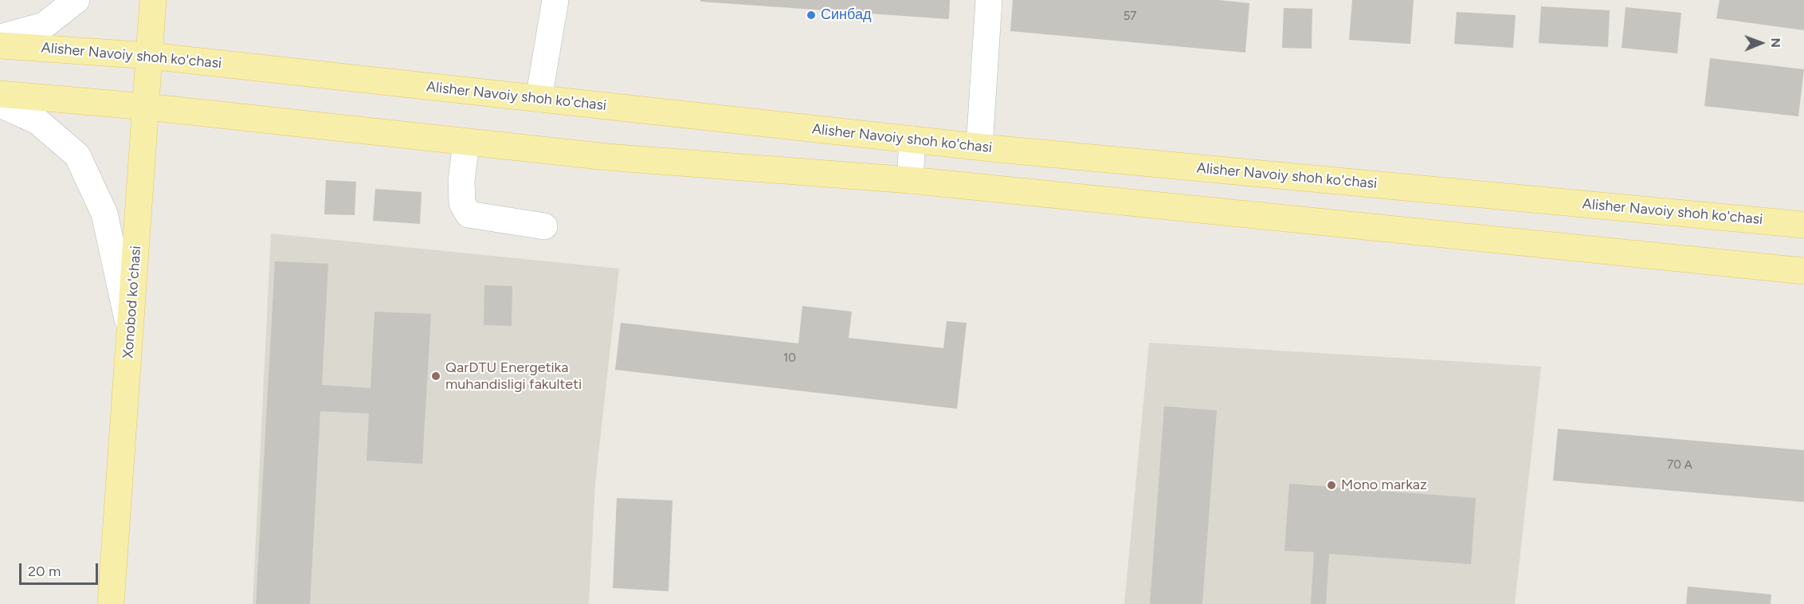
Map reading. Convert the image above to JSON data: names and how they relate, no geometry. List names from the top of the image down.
{
  "streets": {
    "main road": ["Alisher Navoiy shoh ko'chasi", "Xonobod ko'chasi"]
  },
  "crossings": [
    ["Alisher Navoiy shoh ko'chasi", "Xonobod ko'chasi"]
  ],
  "places": ["Синбад", "QarDTU Energetika muhandisligi fakulteti", "Mono markaz"],
  "house_numbers": ["57", "10", "70 А"],
  "scale_bar": "20 m",
  "north": "right"
}
